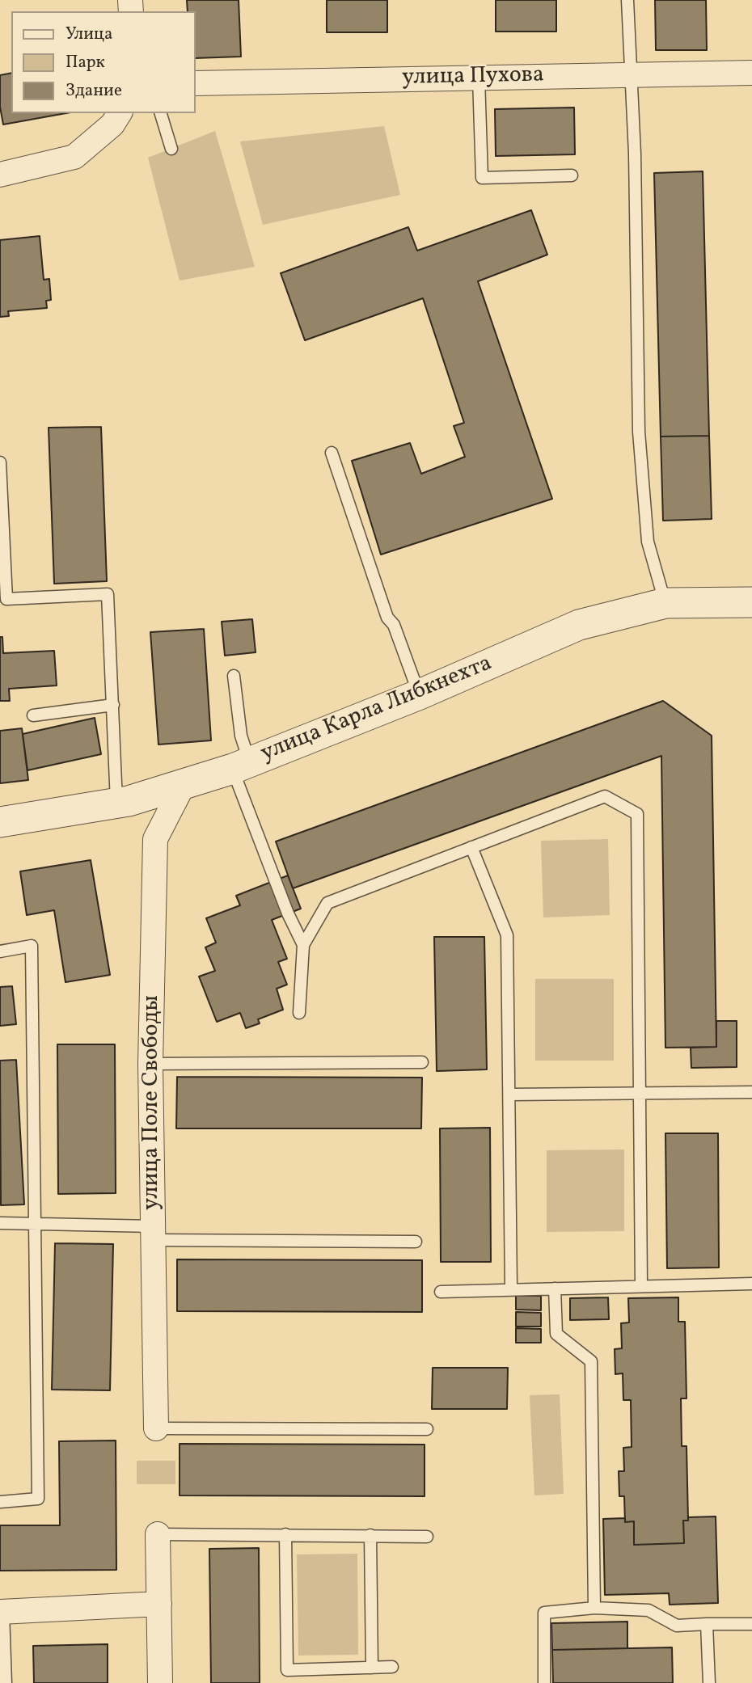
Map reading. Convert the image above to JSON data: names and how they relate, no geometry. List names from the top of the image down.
{
  "streets": {
    "street": ["улица Пухова", "улица Карла Либкнехта", "улица Поле Свободы"]
  },
  "crossings": [
    ["улица Карла Либкнехта", "улица Поле Свободы"]
  ],
  "legend": ["Улица", "Парк", "Здание"]
}
